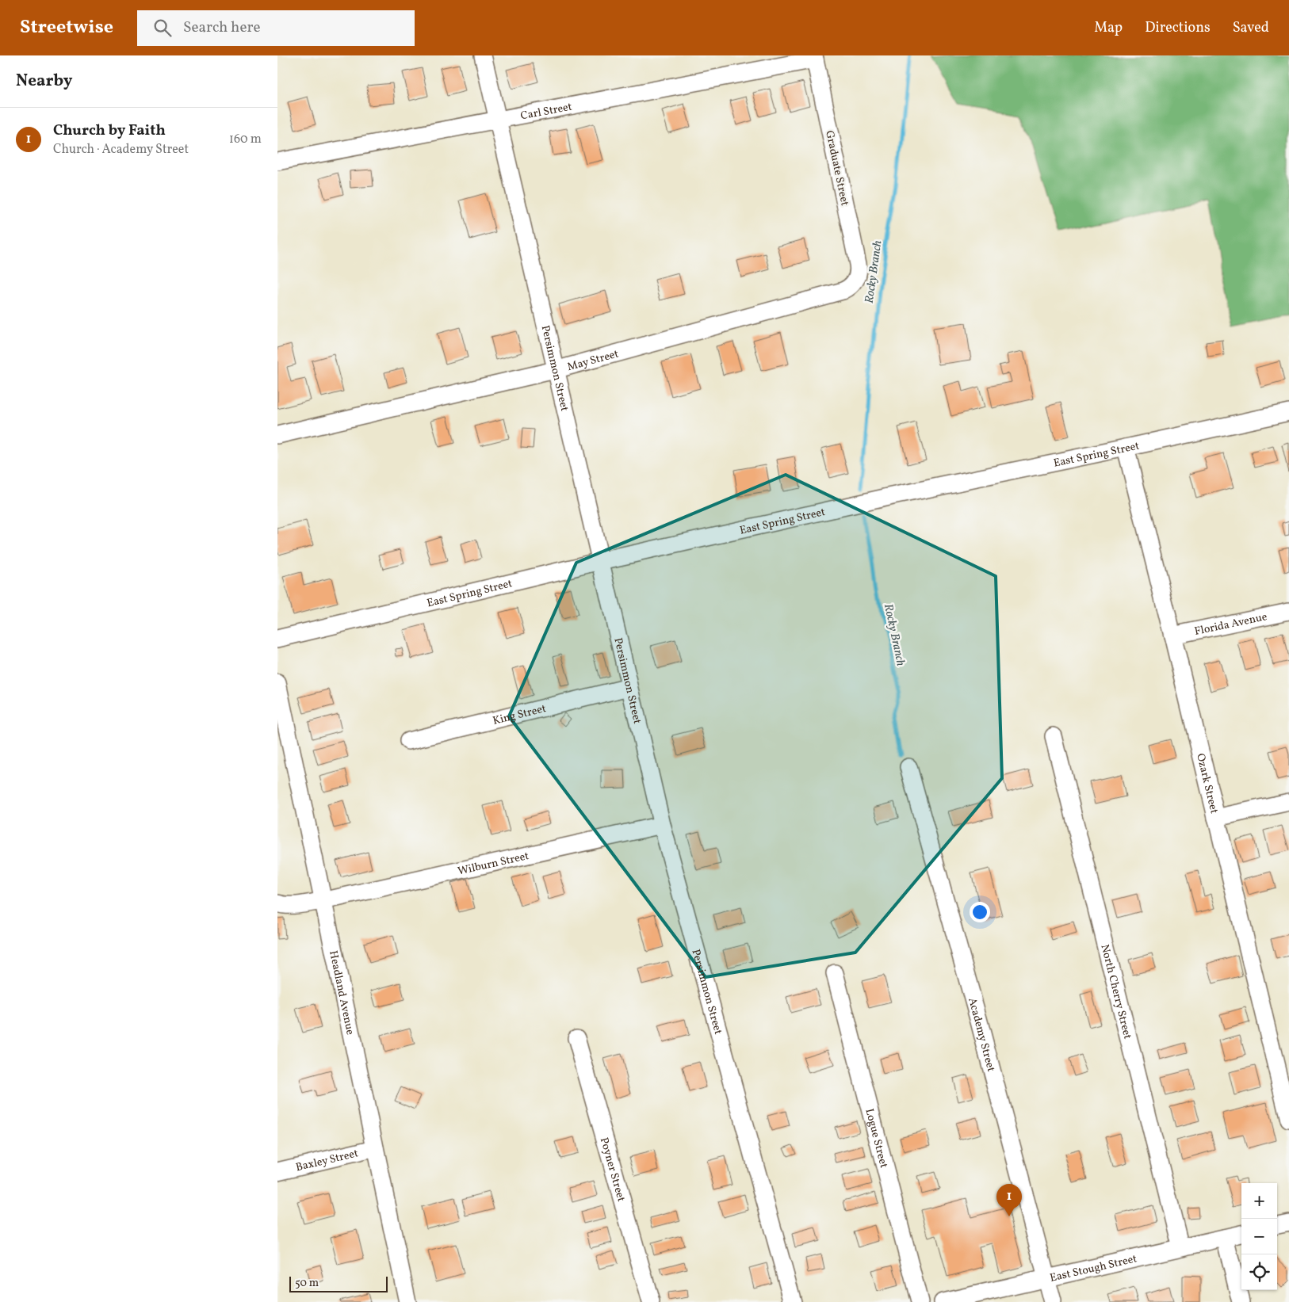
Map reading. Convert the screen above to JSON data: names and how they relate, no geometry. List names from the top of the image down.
{
  "streets": {
    "street": [
      "Carl Street",
      "Graduate Street",
      "May Street",
      "Persimmon Street",
      "East Spring Street",
      "Florida Avenue",
      "King Street",
      "Ozark Street",
      "Wilburn Street",
      "Headland Avenue",
      "North Cherry Street",
      "Academy Street",
      "Logue Street",
      "Baxley Street",
      "Poyner Street",
      "East Stough Street"
    ]
  },
  "crossings": [
    ["Carl Street", "Graduate Street"],
    ["Carl Street", "Persimmon Street"],
    ["Graduate Street", "May Street"],
    ["May Street", "Persimmon Street"],
    ["Persimmon Street", "East Spring Street"],
    ["Persimmon Street", "King Street"],
    ["Persimmon Street", "Wilburn Street"],
    ["East Spring Street", "Ozark Street"],
    ["Florida Avenue", "Ozark Street"],
    ["Wilburn Street", "Headland Avenue"],
    ["Headland Avenue", "Baxley Street"],
    ["North Cherry Street", "East Stough Street"],
    ["Academy Street", "East Stough Street"]
  ],
  "water": ["Rocky Branch"],
  "scale_bar": "50 m",
  "page": {
    "header": "Streetwise",
    "search": "Search here",
    "nav": ["Map", "Directions", "Saved"],
    "heading": "Nearby",
    "list": [
      {
        "mark": "1",
        "name": "Church by Faith",
        "note": "Church · Academy Street",
        "value": "160 m"
      }
    ],
    "map_buttons": ["+", "−"],
    "pins": "1",
    "scale": "50 m"
  }
}
